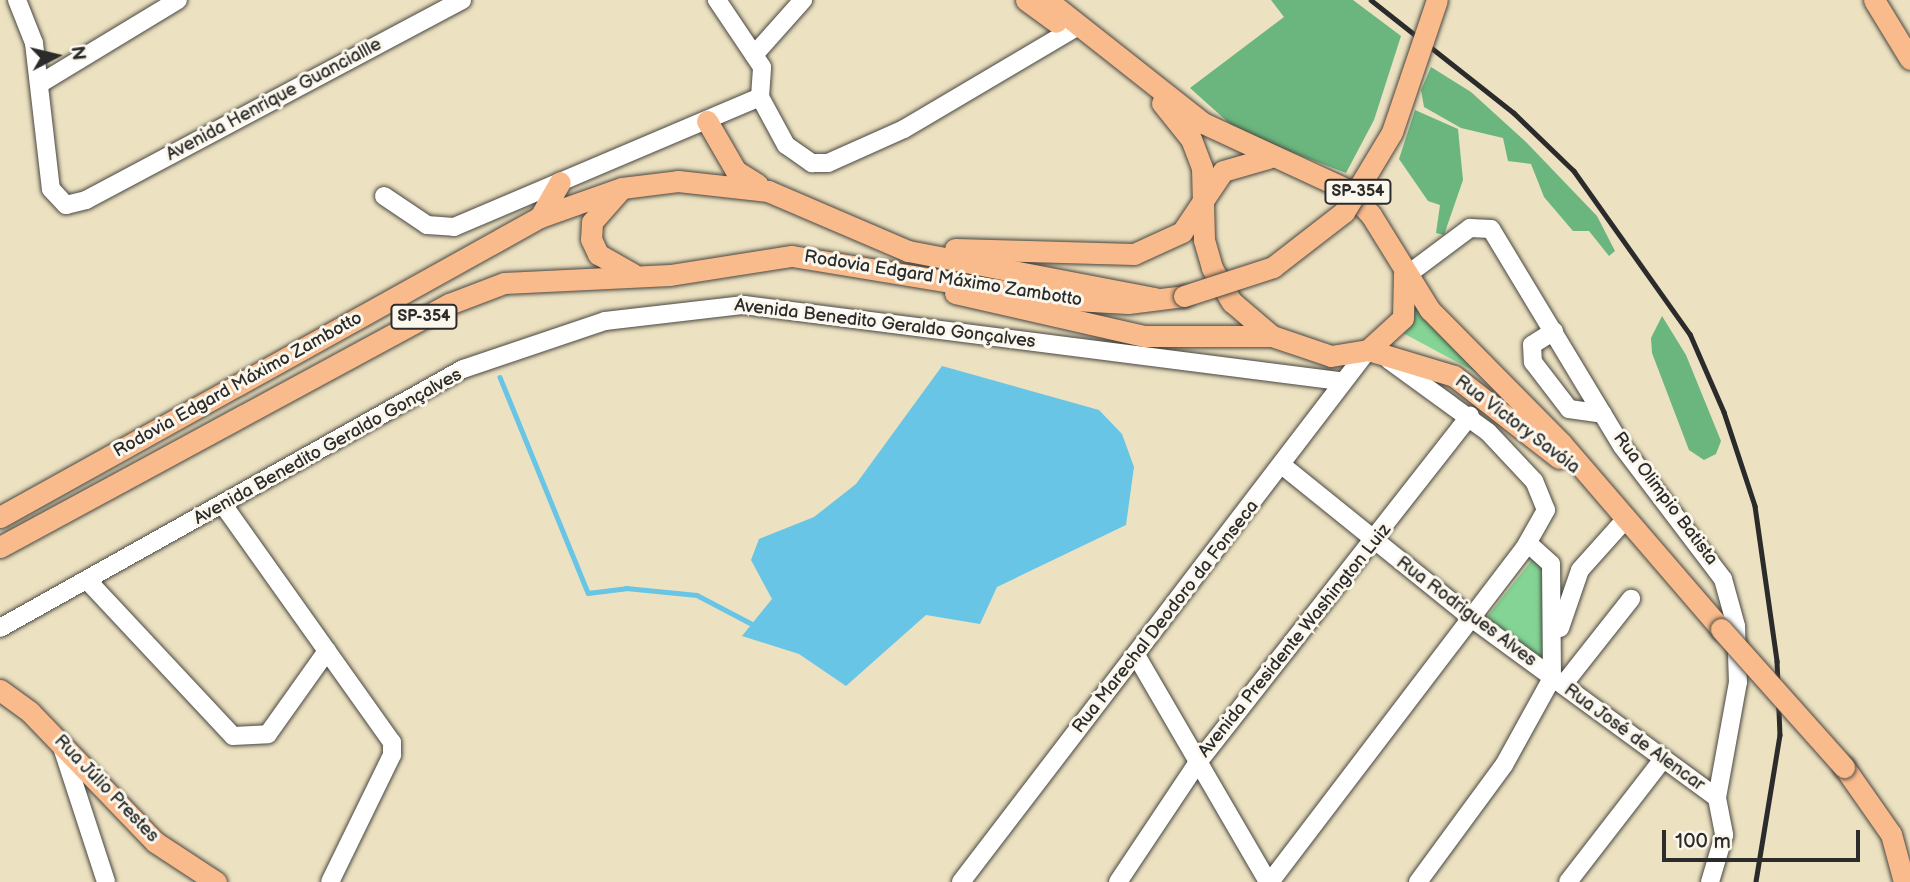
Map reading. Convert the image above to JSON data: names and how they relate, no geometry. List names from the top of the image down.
{
  "streets": {
    "main road": [
      "SP-354",
      "Rodovia Edgard Máximo Zambotto",
      "Rua Victory Savóia",
      "Rua Júlio Prestes"
    ],
    "street": [
      "Avenida Henrique Guanciallle",
      "Avenida Benedito Geraldo Gonçalves",
      "Rua Olimpio Batista",
      "Rua Rodrigues Alves",
      "Rua Marechal Deodoro da Fonseca",
      "Avenida Presidente Washington Luiz",
      "Rua José de Alencar"
    ]
  },
  "crossings": [
    ["Avenida Benedito Geraldo Gonçalves", "Rua Marechal Deodoro da Fonseca"],
    ["Rua Victory Savóia", "Rua Olimpio Batista"],
    ["Rua Victory Savóia", "Rua Marechal Deodoro da Fonseca"],
    ["Rua Olimpio Batista", "Rua Marechal Deodoro da Fonseca"],
    ["Rua Olimpio Batista", "Rua José de Alencar"],
    ["Rua Rodrigues Alves", "Rua Marechal Deodoro da Fonseca"],
    ["Rua Rodrigues Alves", "Avenida Presidente Washington Luiz"],
    ["Rua Rodrigues Alves", "Rua José de Alencar"],
    ["Rua Marechal Deodoro da Fonseca", "Avenida Presidente Washington Luiz"]
  ],
  "scale_bar": "100 m",
  "north": "right"
}
